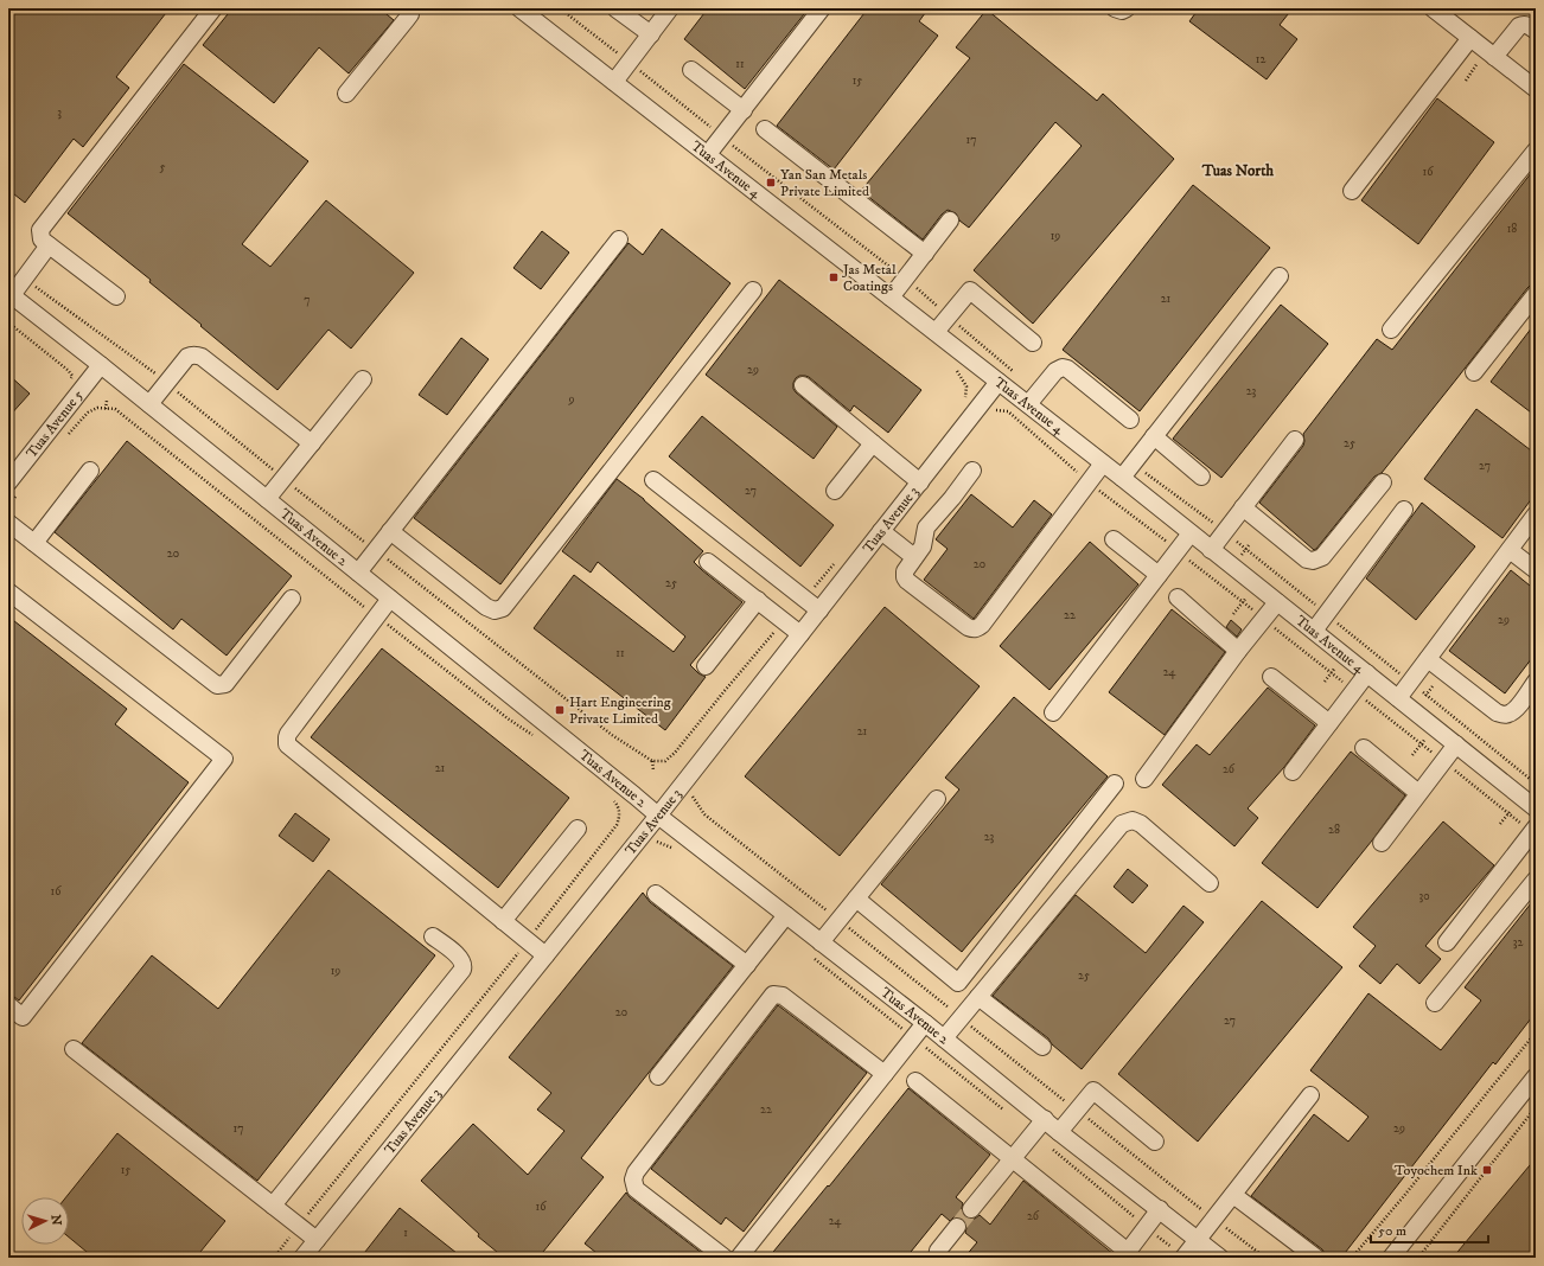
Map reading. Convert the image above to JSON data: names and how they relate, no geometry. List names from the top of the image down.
{
  "streets": {
    "street": [
      "Tuas Avenue 4",
      "Tuas Avenue 5",
      "Tuas Avenue 3",
      "Tuas Avenue 2"
    ]
  },
  "crossings": [
    ["Tuas Avenue 4", "Tuas Avenue 3"],
    ["Tuas Avenue 5", "Tuas Avenue 2"],
    ["Tuas Avenue 3", "Tuas Avenue 2"]
  ],
  "districts": ["Tuas North"],
  "places": {
    "transit": [
      "Yan San Metals Private Limited",
      "Jas Metal Coatings",
      "Hart Engineering Private Limited",
      "Toyochem Ink"
    ]
  },
  "house_numbers": [
    "12",
    "11",
    "15",
    "3",
    "17",
    "5",
    "16",
    "18",
    "19",
    "21",
    "7",
    "29",
    "23",
    "9",
    "25",
    "27",
    "27",
    "20",
    "20",
    "25",
    "22",
    "29",
    "11",
    "24",
    "21",
    "21",
    "26",
    "28",
    "23",
    "16",
    "30",
    "32",
    "19",
    "25",
    "20",
    "27",
    "22",
    "17",
    "29",
    "15",
    "16",
    "26",
    "24",
    "1"
  ],
  "scale_bar": "50 m",
  "north": "right"
}
